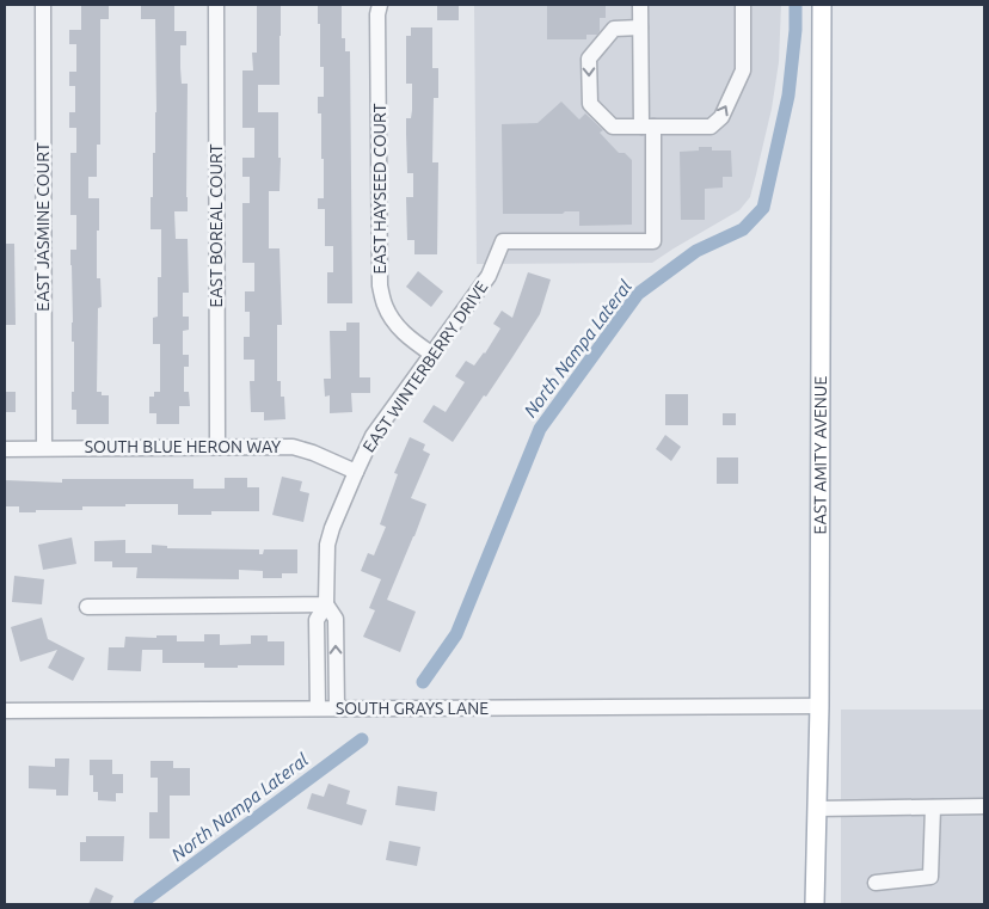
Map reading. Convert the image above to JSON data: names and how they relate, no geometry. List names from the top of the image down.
{
  "streets": {
    "main road": ["EAST AMITY AVENUE"],
    "street": [
      "EAST HAYSEED COURT",
      "EAST BOREAL COURT",
      "EAST JASMINE COURT",
      "EAST WINTERBERRY DRIVE",
      "SOUTH BLUE HERON WAY",
      "SOUTH GRAYS LANE"
    ]
  },
  "crossings": [
    ["EAST HAYSEED COURT", "EAST WINTERBERRY DRIVE"],
    ["EAST BOREAL COURT", "SOUTH BLUE HERON WAY"],
    ["EAST JASMINE COURT", "SOUTH BLUE HERON WAY"],
    ["EAST WINTERBERRY DRIVE", "SOUTH BLUE HERON WAY"],
    ["EAST WINTERBERRY DRIVE", "SOUTH GRAYS LANE"],
    ["EAST AMITY AVENUE", "SOUTH GRAYS LANE"]
  ],
  "water": ["North Nampa Lateral"]
}
